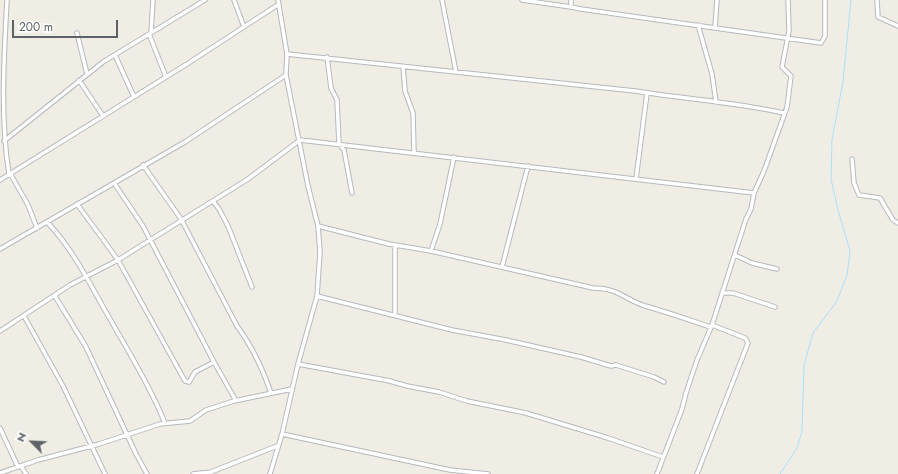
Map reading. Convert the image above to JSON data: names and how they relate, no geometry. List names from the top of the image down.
{
  "scale_bar": "200 m",
  "north": "top left"
}
